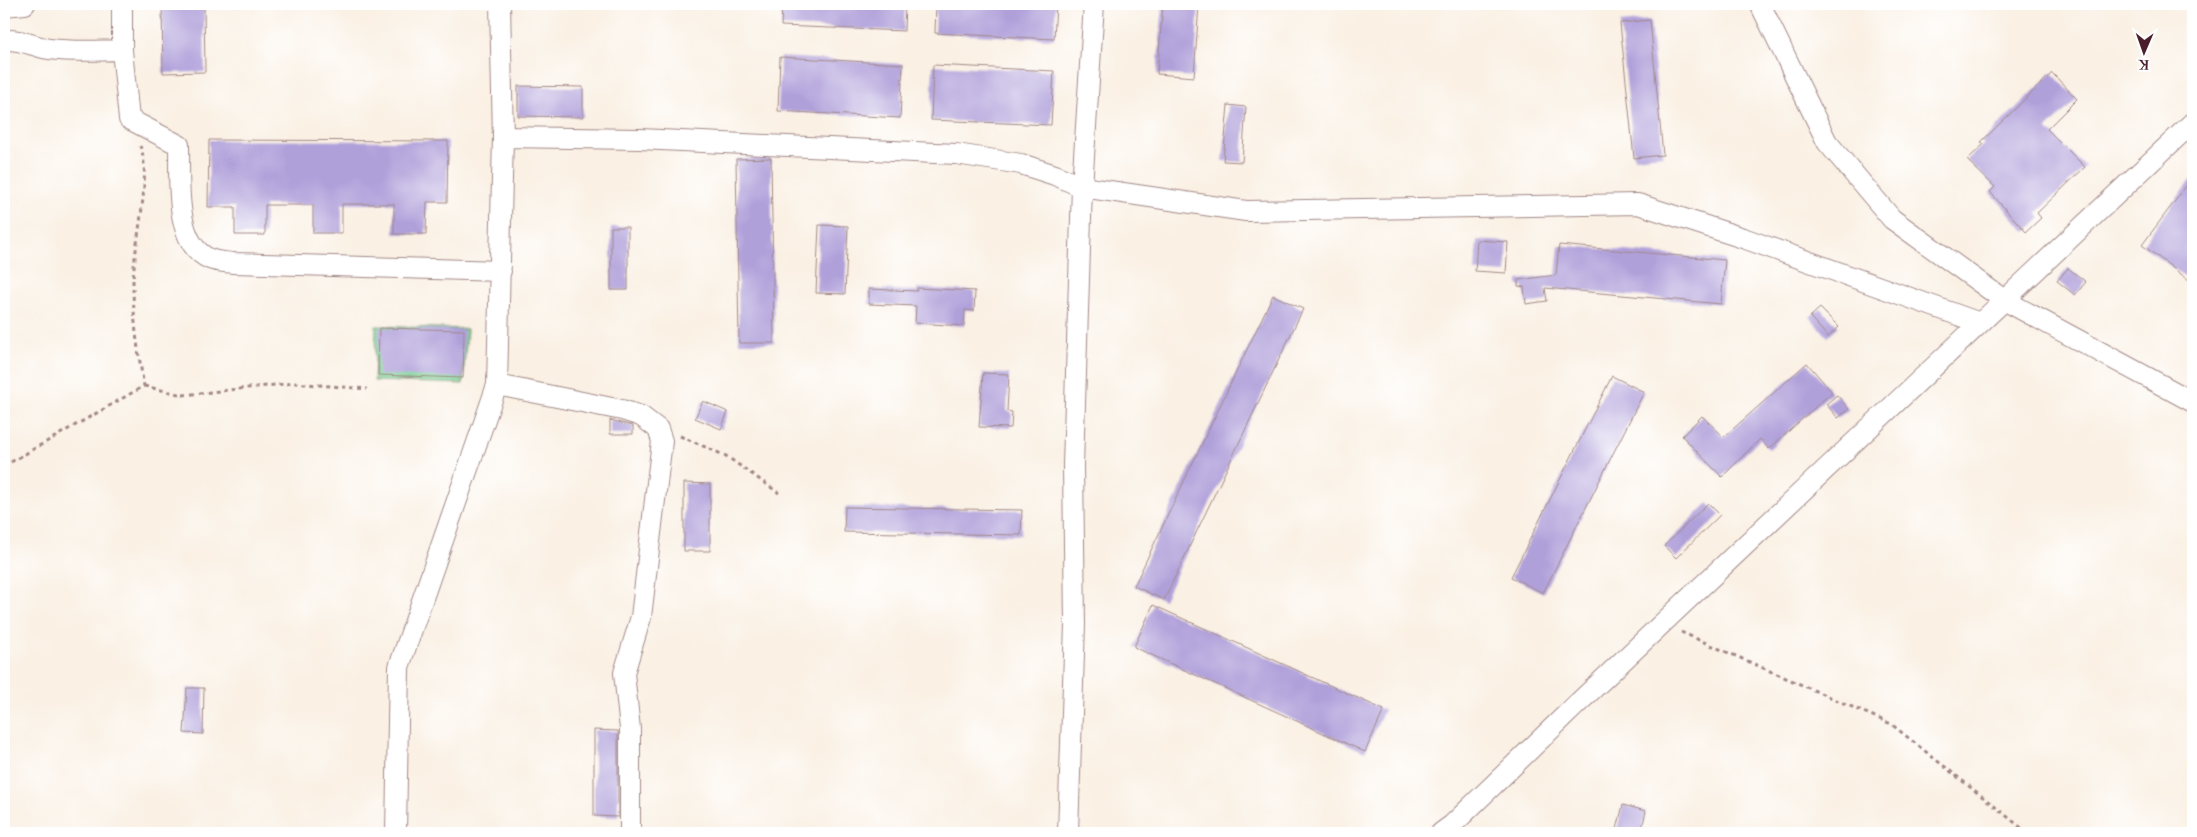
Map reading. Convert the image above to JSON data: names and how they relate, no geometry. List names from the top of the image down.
{
  "north": "bottom"
}
